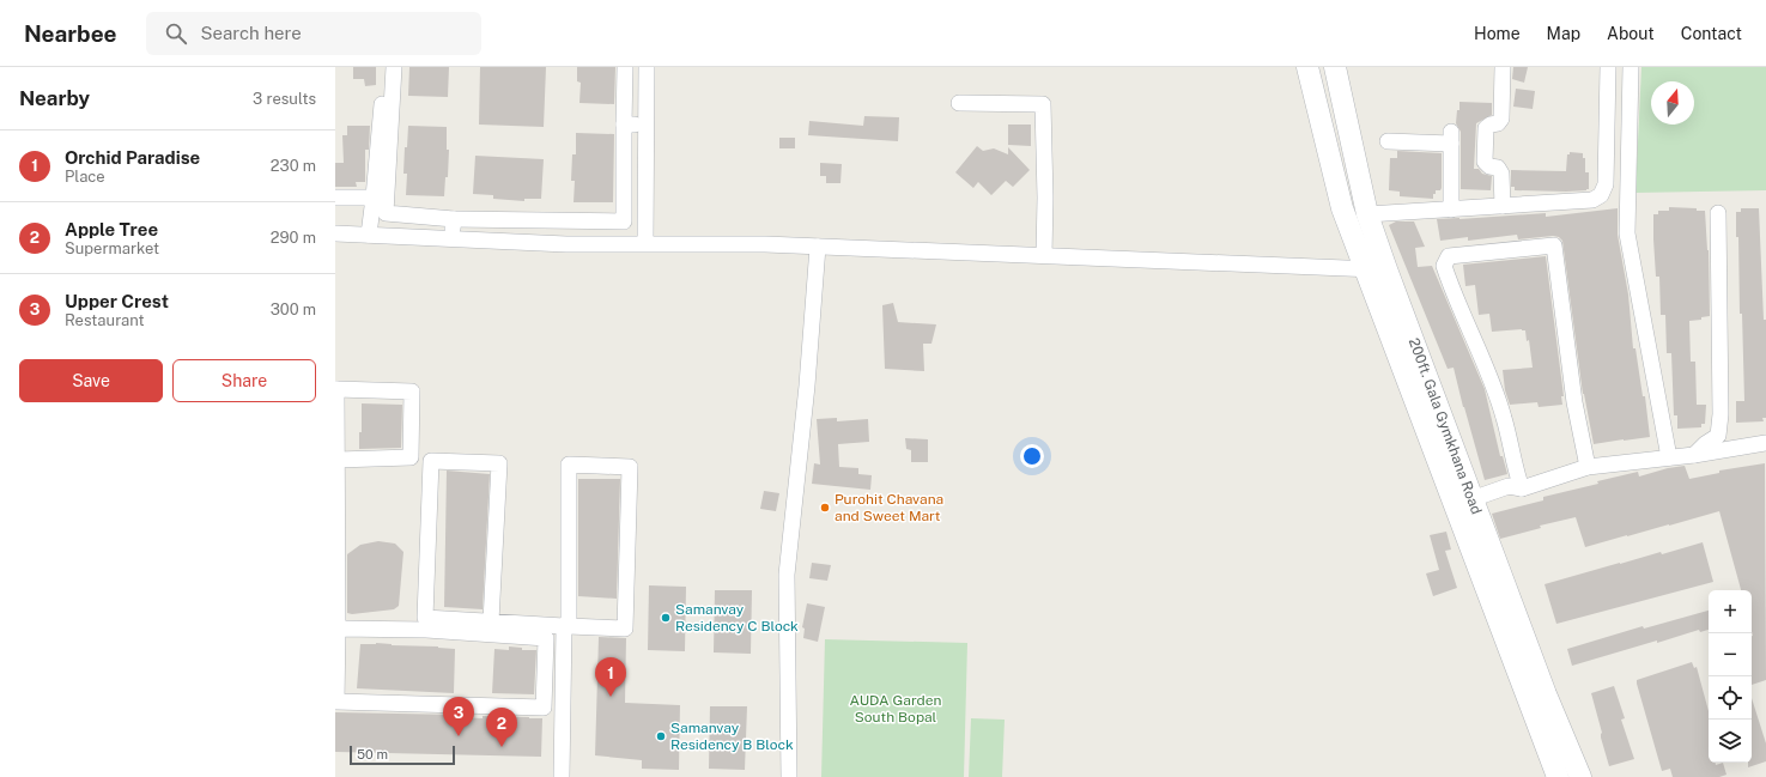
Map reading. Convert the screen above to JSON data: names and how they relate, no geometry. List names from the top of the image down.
{
  "streets": {
    "street": ["200ft. Gala Gymkhana Road"]
  },
  "parks": ["AUDA Garden South Bopal"],
  "places": ["Purohit Chavana and Sweet Mart", "Samanvay Residency C Block", "Samanvay Residency B Block"],
  "scale_bar": "50 m",
  "north": "top",
  "page": {
    "header": "Nearbee",
    "search": "Search here",
    "nav": [
      "Home",
      "Map",
      "About",
      "Contact"
    ],
    "heading": ["Nearby", "3 results"],
    "list": [
      {
        "mark": "1",
        "name": "Orchid Paradise",
        "note": "Place",
        "value": "230 m"
      },
      {
        "mark": "2",
        "name": "Apple Tree",
        "note": "Supermarket",
        "value": "290 m"
      },
      {
        "mark": "3",
        "name": "Upper Crest",
        "note": "Restaurant",
        "value": "300 m"
      }
    ],
    "buttons": ["Save", "Share"],
    "map_buttons": ["+", "−"],
    "pins": ["1", "3", "2"],
    "scale": "50 m"
  }
}
